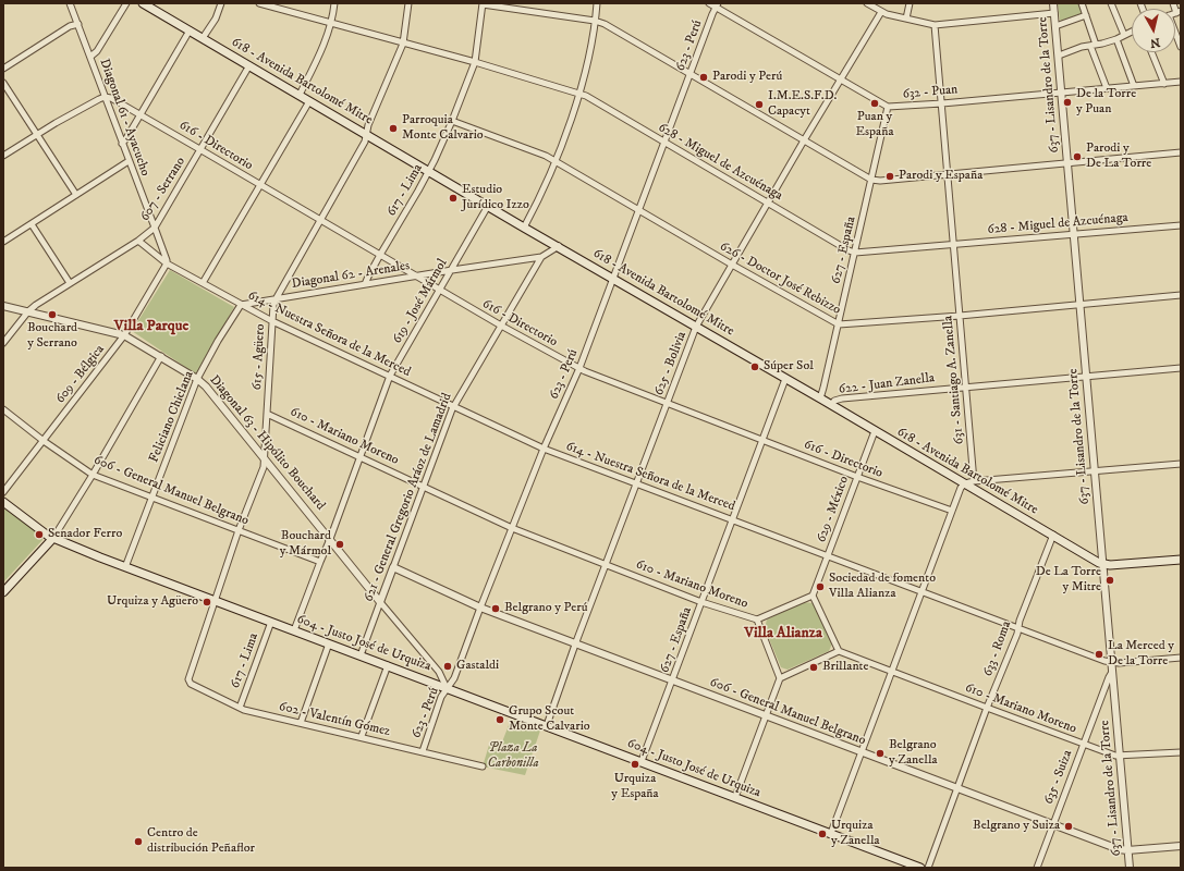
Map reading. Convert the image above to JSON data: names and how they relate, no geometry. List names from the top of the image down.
{
  "streets": {
    "main road": ["618 - Avenida Bartolomé Mitre", "604 - Justo José de Urquiza"],
    "street": [
      "623 - Perú",
      "637 - Lisandro de la Torre",
      "632 - Puan",
      "Diagonal 61 - Ayacucho",
      "616 - Directorio",
      "628 - Miguel de Azcuénaga",
      "607 - Serrano",
      "617 - Lima",
      "627 - España",
      "Diagonal 62 - Arenales",
      "626 - Doctor José Rebizzo",
      "619 - José Mármol",
      "614 - Nuestra Señora de la Merced",
      "615 - Agüero",
      "625 - Bolivia",
      "609 - Bélgica",
      "631 - Santiago A. Zanella",
      "622 - Juan Zanella",
      "Feliciano Chiclana",
      "610 - Mariano Moreno",
      "Diagonal 63 - Hipólito Bouchard",
      "606 - General Manuel Belgrano",
      "621 - General Gregorio Aráoz de Lamadrid",
      "629 - México",
      "633 - Roma",
      "602 - Valentín Gómez",
      "635 - Suiza"
    ]
  },
  "crossings": [
    ["623 - Perú", "618 - Avenida Bartolomé Mitre"],
    ["623 - Perú", "632 - Puan"],
    ["623 - Perú", "616 - Directorio"],
    ["623 - Perú", "628 - Miguel de Azcuénaga"],
    ["623 - Perú", "626 - Doctor José Rebizzo"],
    ["623 - Perú", "614 - Nuestra Señora de la Merced"],
    ["623 - Perú", "610 - Mariano Moreno"],
    ["623 - Perú", "Diagonal 63 - Hipólito Bouchard"],
    ["623 - Perú", "606 - General Manuel Belgrano"],
    ["623 - Perú", "604 - Justo José de Urquiza"],
    ["623 - Perú", "602 - Valentín Gómez"],
    ["618 - Avenida Bartolomé Mitre", "637 - Lisandro de la Torre"],
    ["618 - Avenida Bartolomé Mitre", "607 - Serrano"],
    ["618 - Avenida Bartolomé Mitre", "617 - Lima"],
    ["618 - Avenida Bartolomé Mitre", "627 - España"],
    ["618 - Avenida Bartolomé Mitre", "619 - José Mármol"],
    ["618 - Avenida Bartolomé Mitre", "615 - Agüero"],
    ["618 - Avenida Bartolomé Mitre", "625 - Bolivia"],
    ["618 - Avenida Bartolomé Mitre", "622 - Juan Zanella"],
    ["618 - Avenida Bartolomé Mitre", "621 - General Gregorio Aráoz de Lamadrid"],
    ["618 - Avenida Bartolomé Mitre", "629 - México"],
    ["618 - Avenida Bartolomé Mitre", "633 - Roma"],
    ["637 - Lisandro de la Torre", "632 - Puan"],
    ["637 - Lisandro de la Torre", "628 - Miguel de Azcuénaga"],
    ["637 - Lisandro de la Torre", "626 - Doctor José Rebizzo"],
    ["637 - Lisandro de la Torre", "614 - Nuestra Señora de la Merced"],
    ["637 - Lisandro de la Torre", "622 - Juan Zanella"],
    ["637 - Lisandro de la Torre", "610 - Mariano Moreno"],
    ["637 - Lisandro de la Torre", "606 - General Manuel Belgrano"],
    ["637 - Lisandro de la Torre", "635 - Suiza"],
    ["632 - Puan", "627 - España"],
    ["632 - Puan", "625 - Bolivia"],
    ["632 - Puan", "631 - Santiago A. Zanella"],
    ["Diagonal 61 - Ayacucho", "616 - Directorio"],
    ["Diagonal 61 - Ayacucho", "607 - Serrano"],
    ["Diagonal 61 - Ayacucho", "614 - Nuestra Señora de la Merced"],
    ["Diagonal 61 - Ayacucho", "609 - Bélgica"],
    ["616 - Directorio", "607 - Serrano"],
    ["616 - Directorio", "617 - Lima"],
    ["616 - Directorio", "627 - España"],
    ["616 - Directorio", "Diagonal 62 - Arenales"],
    ["616 - Directorio", "619 - José Mármol"],
    ["616 - Directorio", "615 - Agüero"],
    ["616 - Directorio", "625 - Bolivia"],
    ["616 - Directorio", "621 - General Gregorio Aráoz de Lamadrid"],
    ["616 - Directorio", "629 - México"],
    ["628 - Miguel de Azcuénaga", "617 - Lima"],
    ["628 - Miguel de Azcuénaga", "627 - España"],
    ["628 - Miguel de Azcuénaga", "615 - Agüero"],
    ["628 - Miguel de Azcuénaga", "625 - Bolivia"],
    ["628 - Miguel de Azcuénaga", "631 - Santiago A. Zanella"],
    ["607 - Serrano", "614 - Nuestra Señora de la Merced"],
    ["607 - Serrano", "Diagonal 63 - Hipólito Bouchard"],
    ["617 - Lima", "Diagonal 62 - Arenales"],
    ["617 - Lima", "626 - Doctor José Rebizzo"],
    ["617 - Lima", "604 - Justo José de Urquiza"],
    ["617 - Lima", "602 - Valentín Gómez"],
    ["627 - España", "626 - Doctor José Rebizzo"],
    ["627 - España", "614 - Nuestra Señora de la Merced"],
    ["627 - España", "610 - Mariano Moreno"],
    ["627 - España", "606 - General Manuel Belgrano"],
    ["627 - España", "604 - Justo José de Urquiza"],
    ["Diagonal 62 - Arenales", "619 - José Mármol"],
    ["Diagonal 62 - Arenales", "614 - Nuestra Señora de la Merced"],
    ["Diagonal 62 - Arenales", "615 - Agüero"],
    ["Diagonal 62 - Arenales", "Feliciano Chiclana"],
    ["Diagonal 62 - Arenales", "621 - General Gregorio Aráoz de Lamadrid"],
    ["626 - Doctor José Rebizzo", "625 - Bolivia"],
    ["626 - Doctor José Rebizzo", "631 - Santiago A. Zanella"],
    ["619 - José Mármol", "614 - Nuestra Señora de la Merced"],
    ["619 - José Mármol", "610 - Mariano Moreno"],
    ["619 - José Mármol", "Diagonal 63 - Hipólito Bouchard"],
    ["619 - José Mármol", "606 - General Manuel Belgrano"],
    ["619 - José Mármol", "604 - Justo José de Urquiza"],
    ["614 - Nuestra Señora de la Merced", "615 - Agüero"],
    ["614 - Nuestra Señora de la Merced", "625 - Bolivia"],
    ["614 - Nuestra Señora de la Merced", "609 - Bélgica"],
    ["614 - Nuestra Señora de la Merced", "Feliciano Chiclana"],
    ["614 - Nuestra Señora de la Merced", "621 - General Gregorio Aráoz de Lamadrid"],
    ["614 - Nuestra Señora de la Merced", "629 - México"],
    ["614 - Nuestra Señora de la Merced", "633 - Roma"],
    ["615 - Agüero", "610 - Mariano Moreno"],
    ["615 - Agüero", "Diagonal 63 - Hipólito Bouchard"],
    ["615 - Agüero", "606 - General Manuel Belgrano"],
    ["615 - Agüero", "604 - Justo José de Urquiza"],
    ["615 - Agüero", "602 - Valentín Gómez"],
    ["625 - Bolivia", "610 - Mariano Moreno"],
    ["625 - Bolivia", "606 - General Manuel Belgrano"],
    ["625 - Bolivia", "604 - Justo José de Urquiza"],
    ["609 - Bélgica", "Diagonal 63 - Hipólito Bouchard"],
    ["609 - Bélgica", "606 - General Manuel Belgrano"],
    ["631 - Santiago A. Zanella", "622 - Juan Zanella"],
    ["Feliciano Chiclana", "Diagonal 63 - Hipólito Bouchard"],
    ["Feliciano Chiclana", "606 - General Manuel Belgrano"],
    ["Feliciano Chiclana", "604 - Justo José de Urquiza"],
    ["610 - Mariano Moreno", "621 - General Gregorio Aráoz de Lamadrid"],
    ["610 - Mariano Moreno", "633 - Roma"],
    ["610 - Mariano Moreno", "635 - Suiza"],
    ["Diagonal 63 - Hipólito Bouchard", "621 - General Gregorio Aráoz de Lamadrid"],
    ["Diagonal 63 - Hipólito Bouchard", "604 - Justo José de Urquiza"],
    ["606 - General Manuel Belgrano", "621 - General Gregorio Aráoz de Lamadrid"],
    ["606 - General Manuel Belgrano", "633 - Roma"],
    ["606 - General Manuel Belgrano", "635 - Suiza"],
    ["621 - General Gregorio Aráoz de Lamadrid", "604 - Justo José de Urquiza"]
  ],
  "districts": ["Villa Parque", "Villa Alianza"],
  "parks": ["Plaza La Carbonilla"],
  "places": [
    "Parodi y Perú",
    "De la Torre y Puan",
    "Puan y España",
    "I.M.E.S.F.D. Capacyt",
    "Parroquia Monte Calvario",
    "Parodi y De La Torre",
    "Parodi y España",
    "Estudio Jurídico Izzo",
    "Bouchard y Serrano",
    "Súper Sol",
    "Senador Ferro",
    "Bouchard y Mármol",
    "De La Torre y Mitre",
    "Sociedad de fomento Villa Alianza",
    "Urquiza y Agüero",
    "Belgrano y Perú",
    "La Merced y De la Torre",
    "Gastaldi",
    "Brillante",
    "Grupo Scout Monte Calvario",
    "Belgrano y Zanella",
    "Urquiza y España",
    "Belgrano y Suiza",
    "Urquiza y Zanella",
    "Centro de distribución Peñaflor"
  ],
  "north": "bottom"
}
